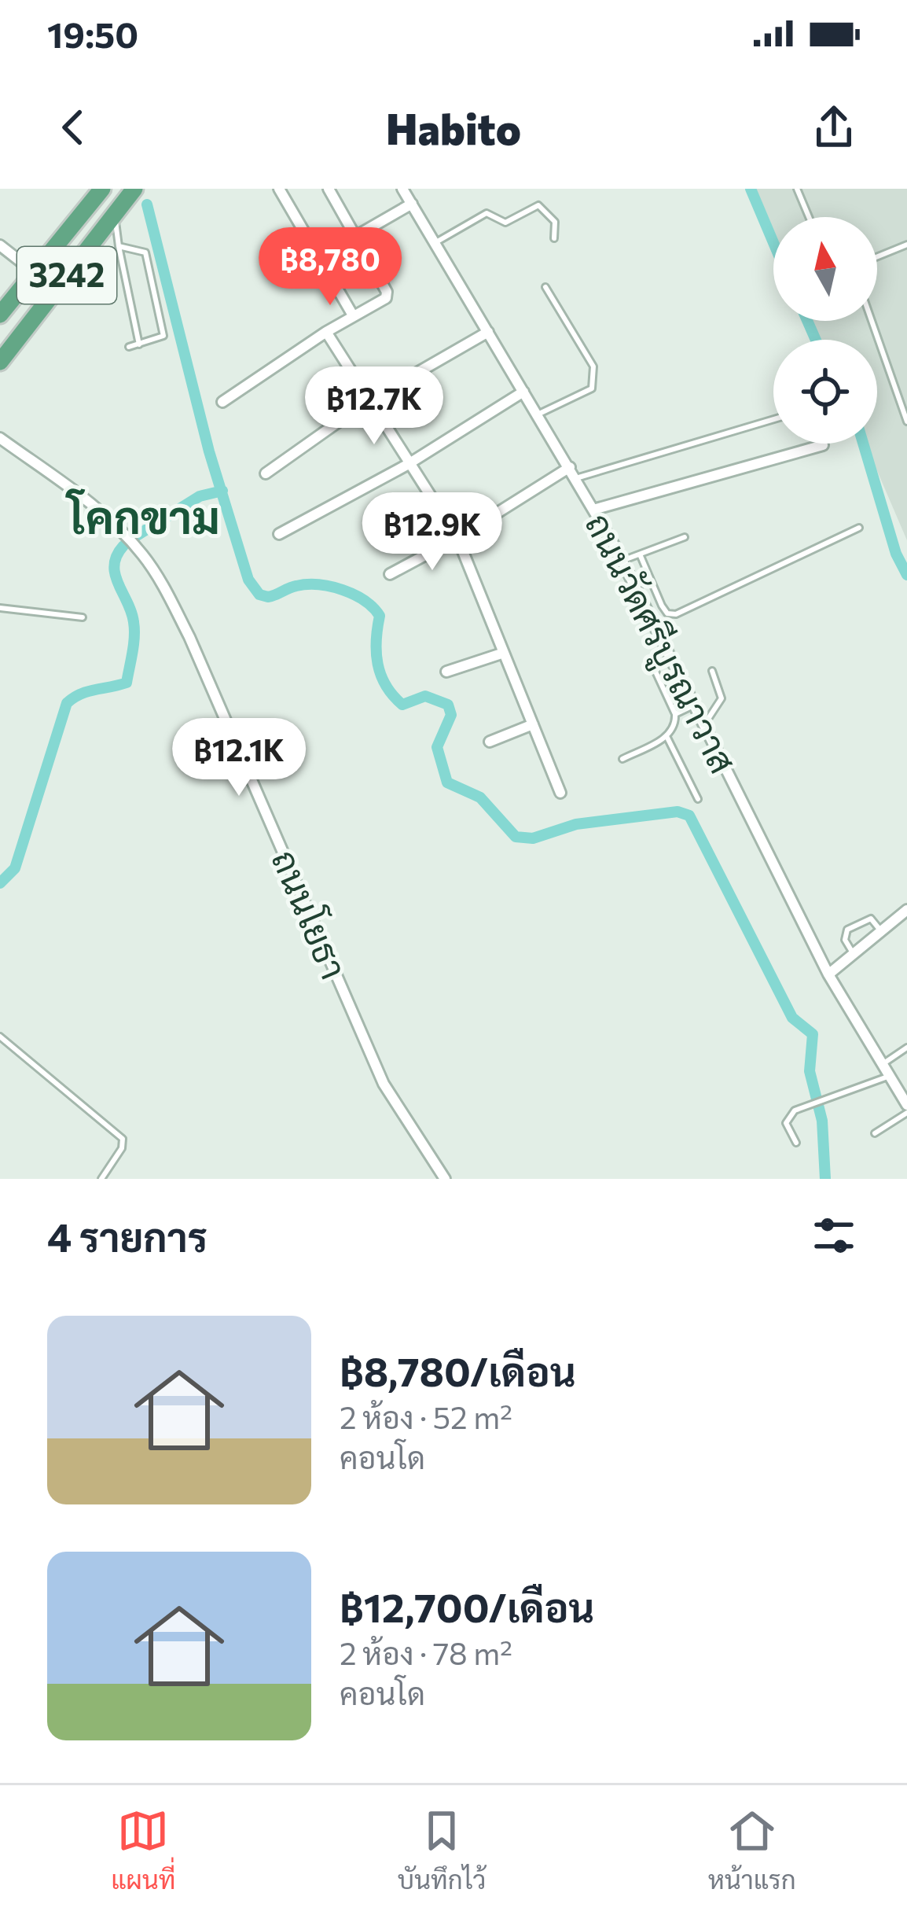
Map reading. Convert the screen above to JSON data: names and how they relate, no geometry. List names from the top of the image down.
{
  "streets": {
    "main road": ["3242"],
    "street": ["ถนนวัดศรีบูรณาวาส", "ถนนโยธา"]
  },
  "districts": ["โคกขาม"],
  "north": "top",
  "page": {
    "status": "19:50",
    "header": "Habito",
    "price": [
      "฿8,780",
      "฿12.7K",
      "฿12.9K",
      "฿12.1K"
    ],
    "heading": "4 รายการ",
    "list": [
      {
        "name": "฿8,780/เดือน",
        "note": "2 ห้อง · 52 m² · คอนโด"
      },
      {
        "name": "฿12,700/เดือน",
        "note": "2 ห้อง · 78 m² · คอนโด"
      }
    ],
    "tabs": ["แผนที่", "บันทึกไว้", "หน้าแรก"]
  }
}
